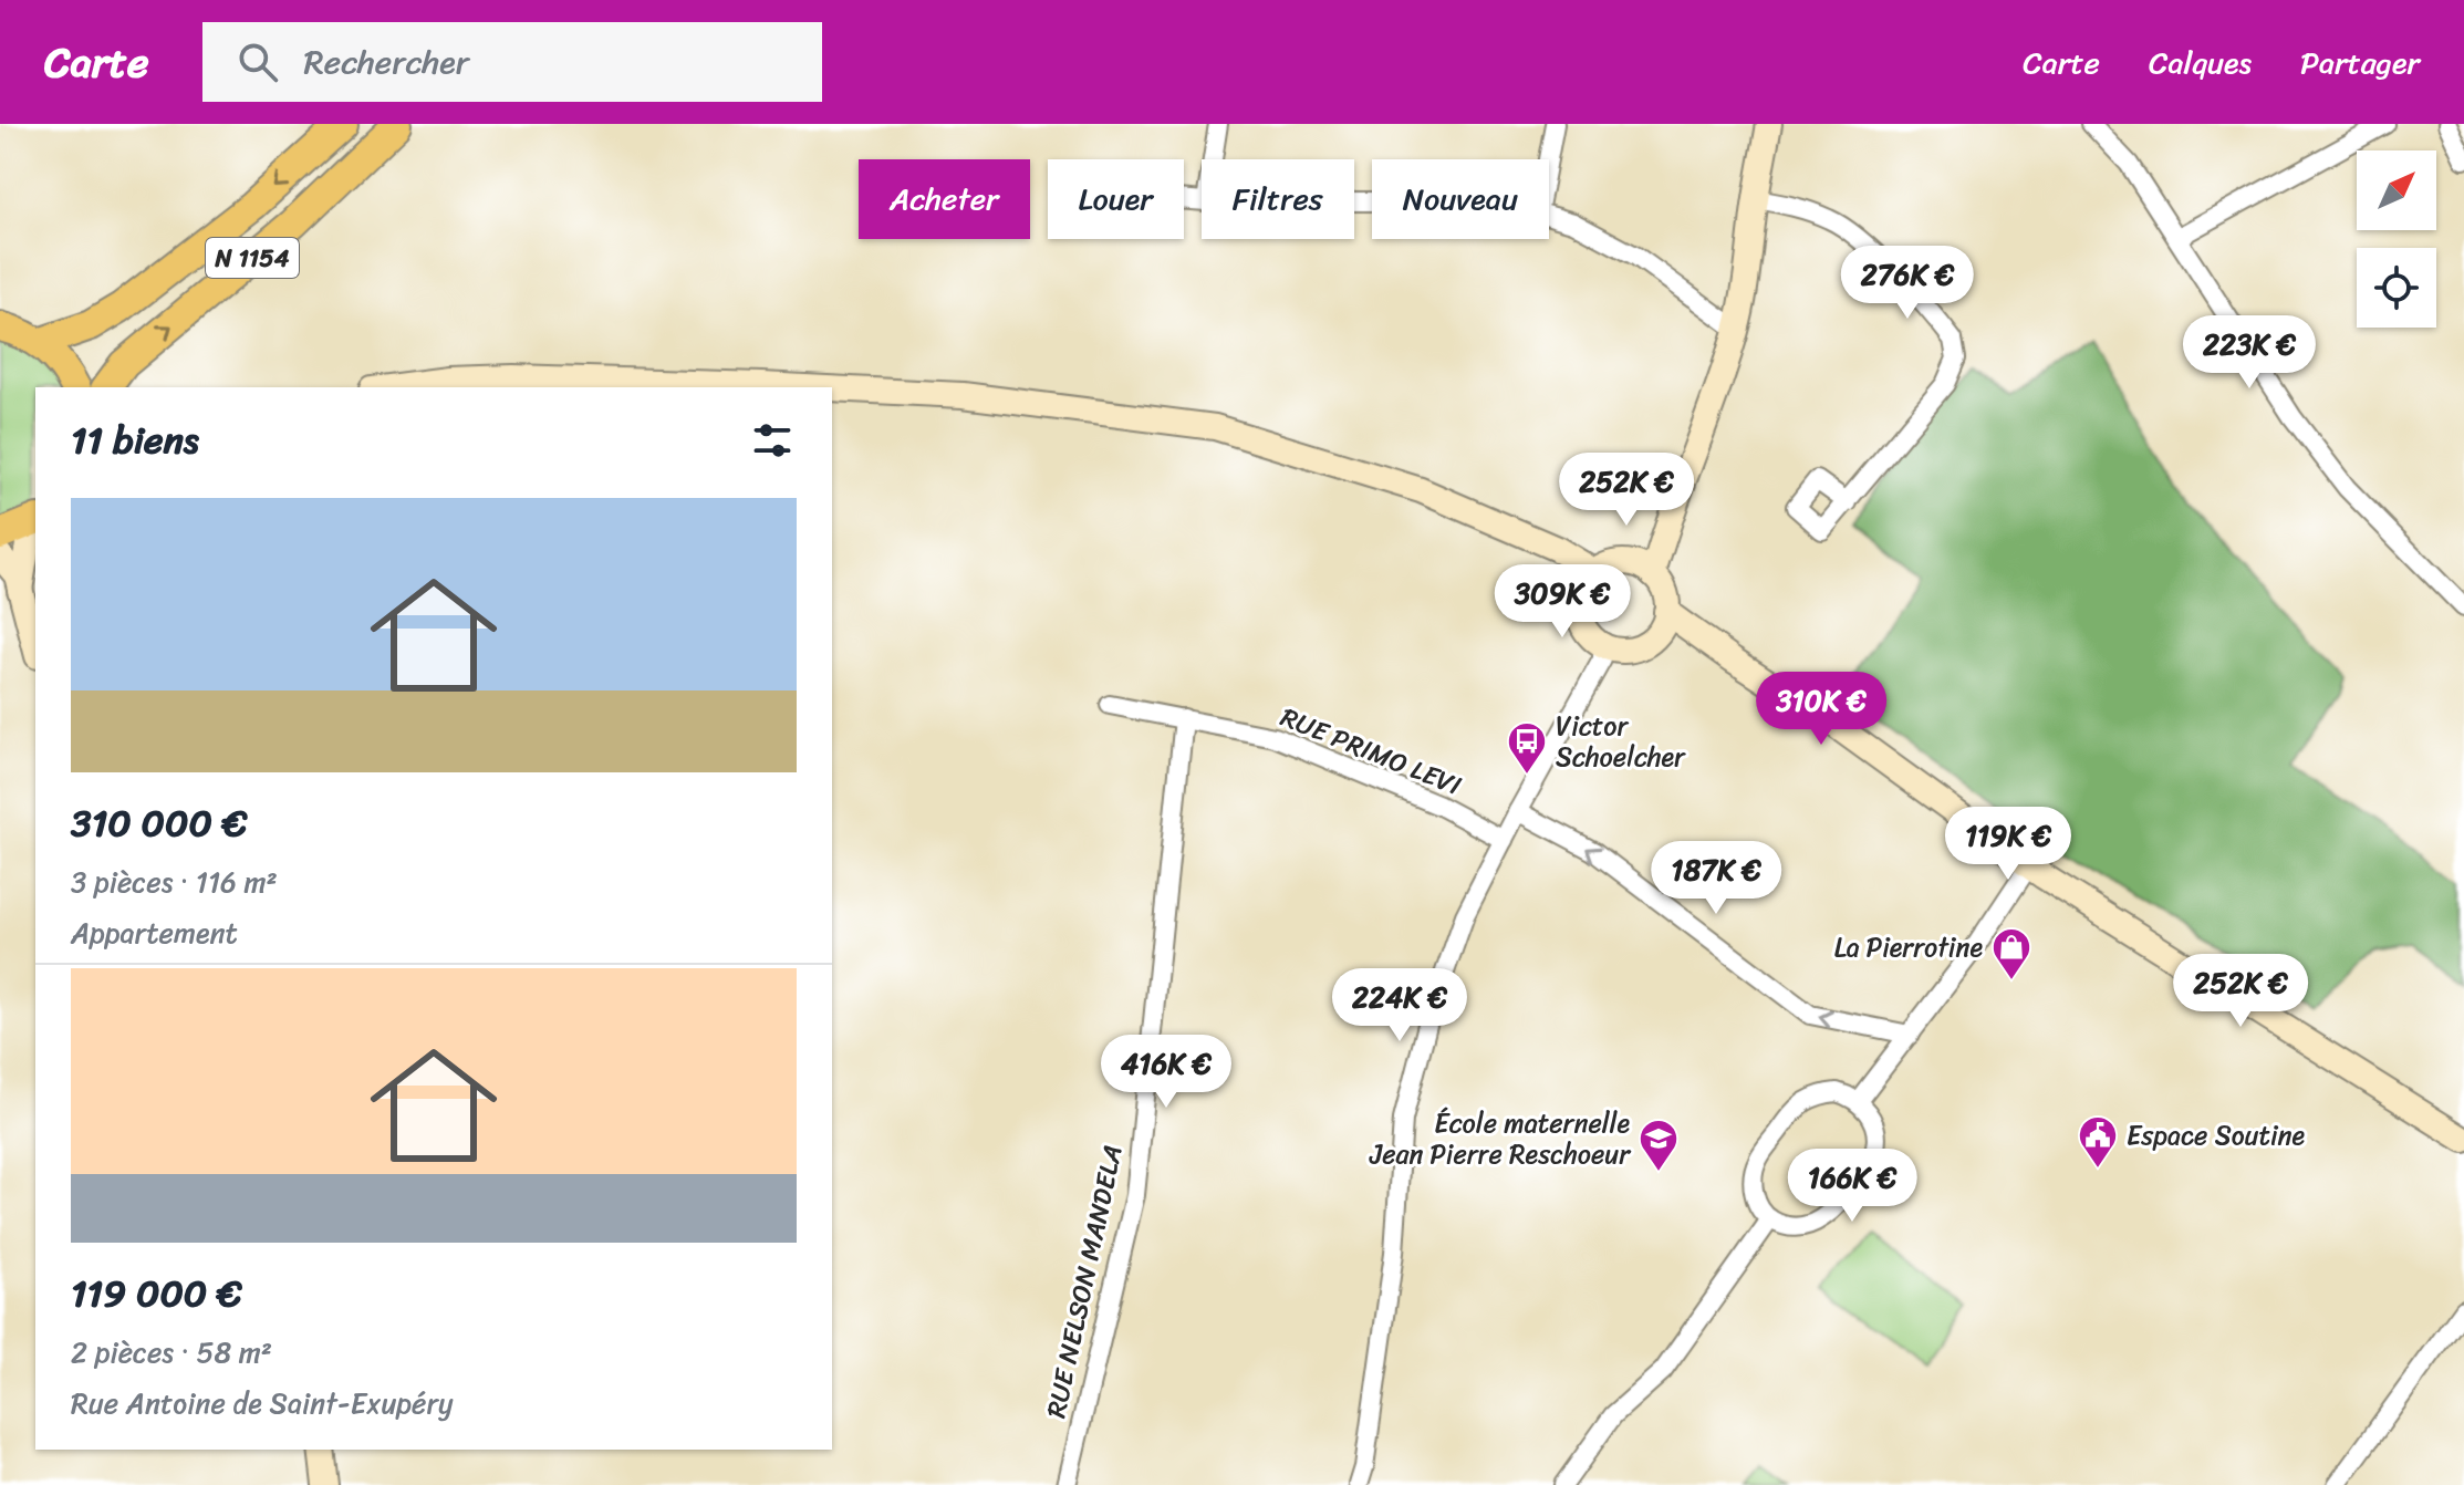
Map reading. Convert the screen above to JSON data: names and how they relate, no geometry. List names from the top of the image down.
{
  "streets": {
    "main road": ["N 1154"],
    "street": ["RUE PRIMO LEVI", "RUE NELSON MANDELA"]
  },
  "crossings": [
    ["RUE PRIMO LEVI", "RUE NELSON MANDELA"]
  ],
  "places": {
    "bus stop": ["Victor Schoelcher"],
    "shop": ["La Pierrotine"],
    "public building": ["Espace Soutine"],
    "school or university": ["École maternelle Jean Pierre Reschoeur"]
  },
  "north": "top right",
  "page": {
    "header": "Carte",
    "search": "Rechercher",
    "nav": ["Carte", "Calques", "Partager"],
    "chip": [
      "Acheter",
      "Louer",
      "Filtres",
      "Nouveau"
    ],
    "price": [
      "276K €",
      "223K €",
      "252K €",
      "309K €",
      "310K €",
      "119K €",
      "187K €",
      "252K €",
      "224K €",
      "416K €",
      "166K €"
    ],
    "heading": "11 biens",
    "list": [
      {
        "name": "310 000 €",
        "note": "3 pièces · 116 m² · Appartement"
      },
      {
        "name": "119 000 €",
        "note": "2 pièces · 58 m² · Rue Antoine de Saint-Exupéry"
      }
    ]
  }
}
